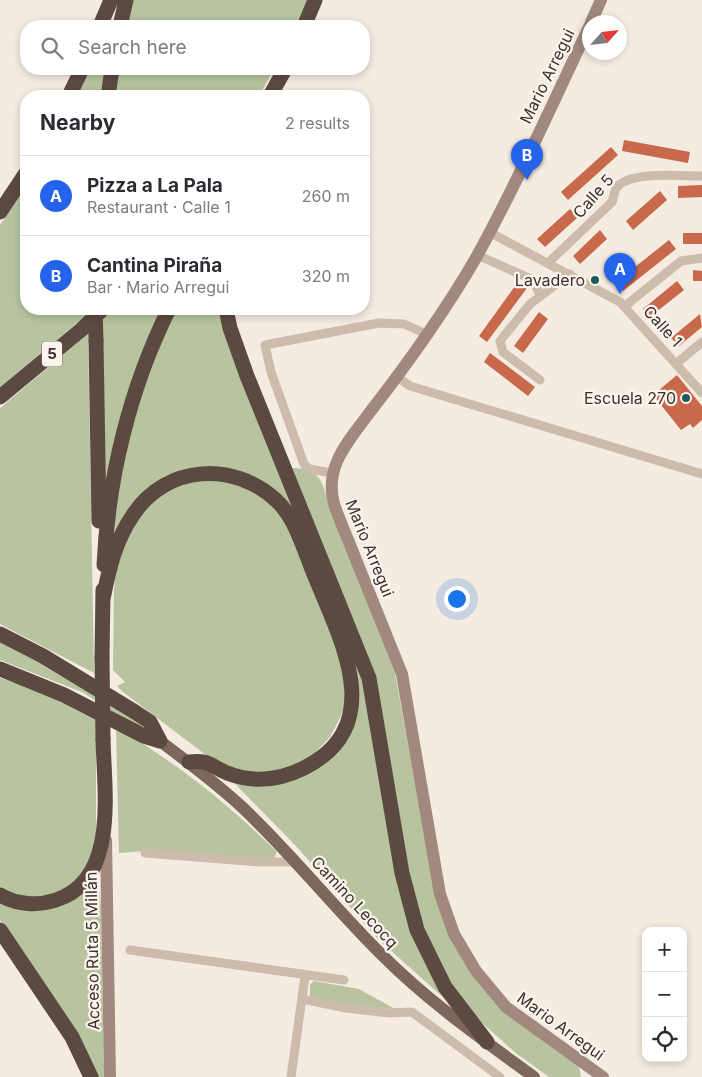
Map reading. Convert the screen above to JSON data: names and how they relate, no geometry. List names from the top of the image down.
{
  "streets": {
    "highway": ["5"],
    "main road": ["Camino Lecocq"],
    "street": [
      "Mario Arregui",
      "Calle 5",
      "Calle 1",
      "Acceso Ruta 5 Millán"
    ]
  },
  "crossings": [
    ["Mario Arregui", "Calle 1"],
    ["Calle 5", "Calle 1"]
  ],
  "places": ["Lavadero", "Escuela 270"],
  "north": "top right",
  "page": {
    "search": "Search here",
    "heading": ["Nearby", "2 results"],
    "pins": ["B", "A"],
    "list": [
      {
        "mark": "A",
        "name": "Pizza a La Pala",
        "note": "Restaurant · Calle 1",
        "value": "260 m"
      },
      {
        "mark": "B",
        "name": "Cantina Piraña",
        "note": "Bar · Mario Arregui",
        "value": "320 m"
      }
    ],
    "map_buttons": ["+", "−"]
  }
}
